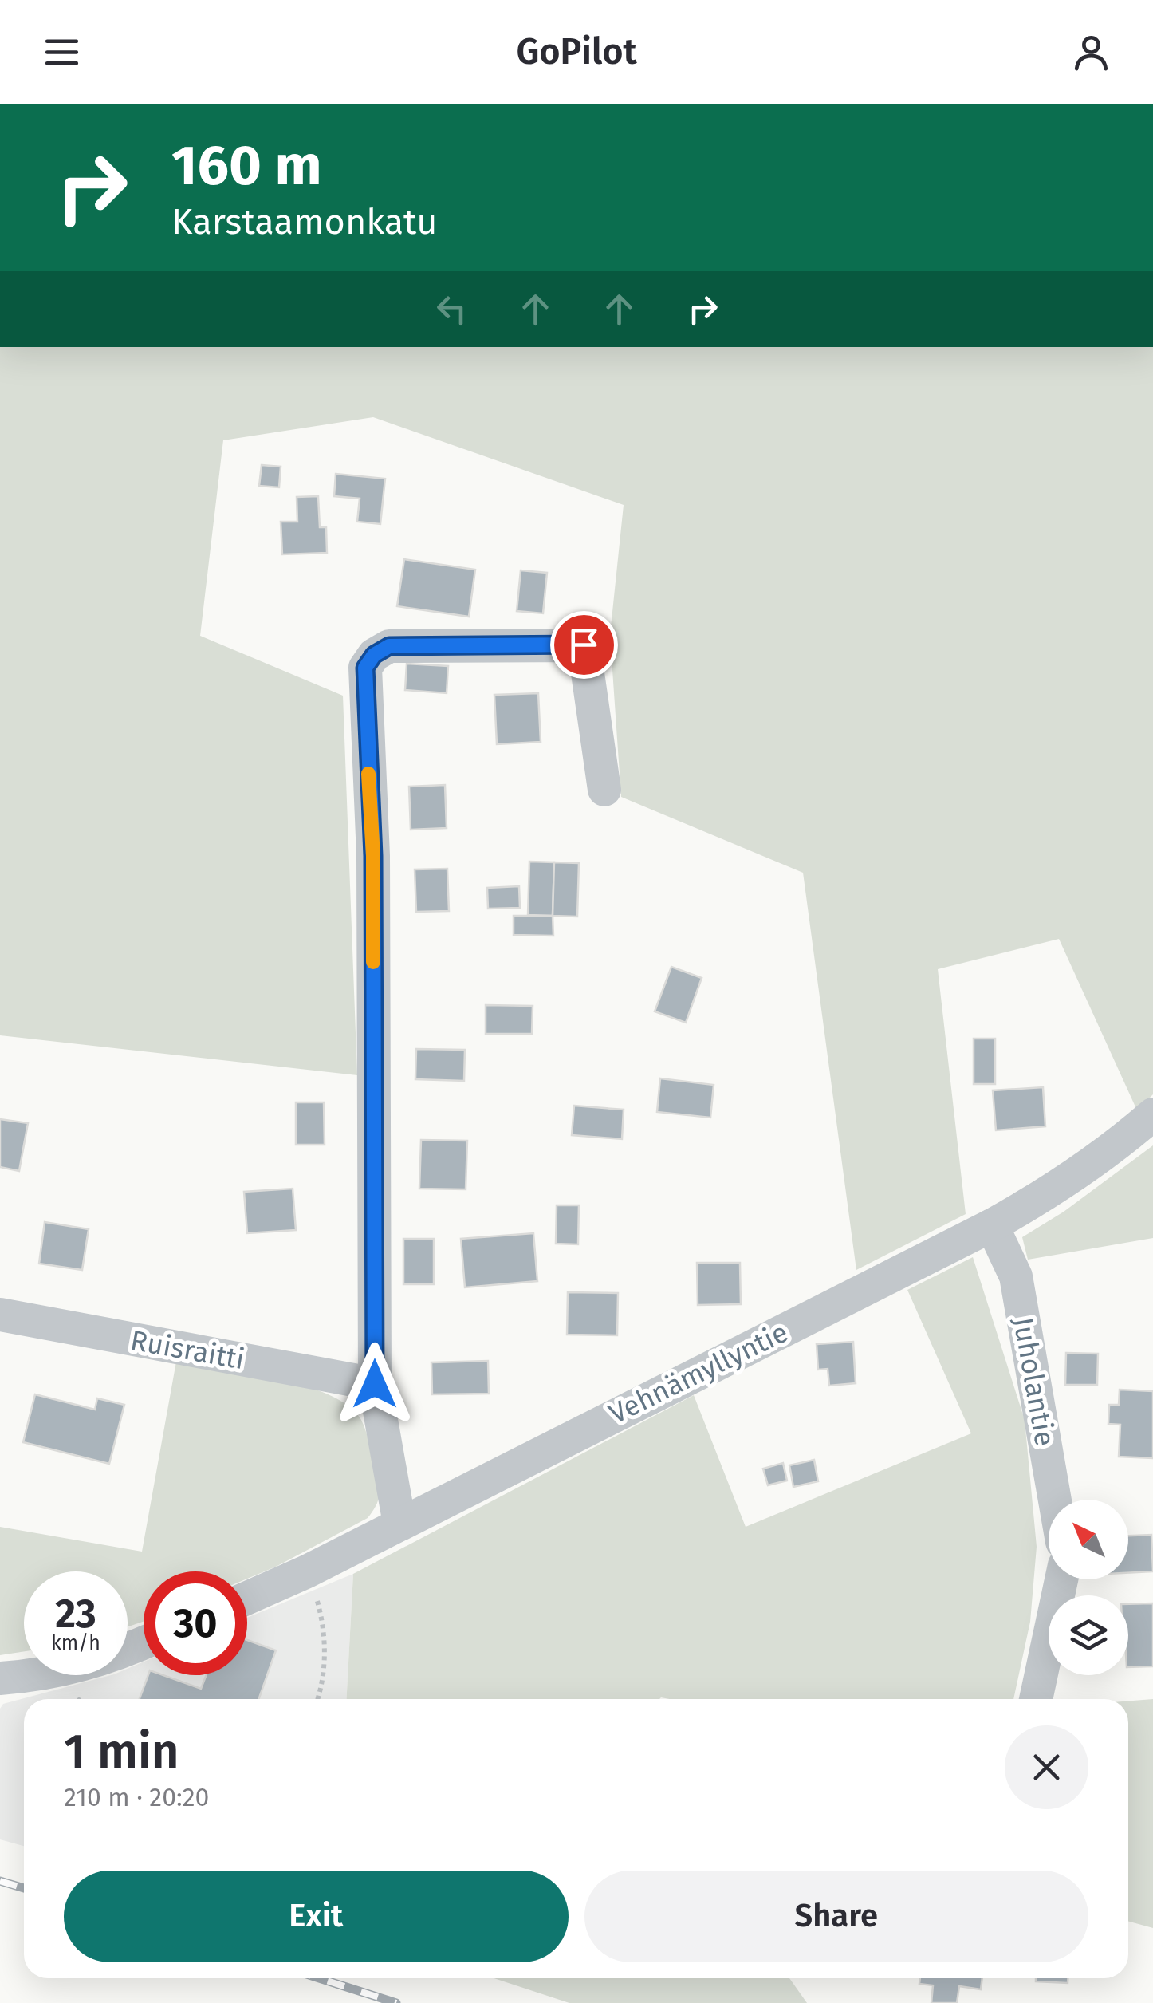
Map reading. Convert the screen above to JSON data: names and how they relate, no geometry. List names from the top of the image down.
{
  "streets": {
    "street": ["Ruisraitti", "Vehnämyllyntie", "Juholantie"]
  },
  "crossings": [
    ["Vehnämyllyntie", "Juholantie"]
  ],
  "north": "top left",
  "page": {
    "header": "GoPilot",
    "turn": ["160 m", "Karstaamonkatu"],
    "speed": "23 km/h",
    "limit": "30",
    "heading": ["1 min", "210 m · 20:20"],
    "buttons": ["Exit", "Share"]
  }
}
